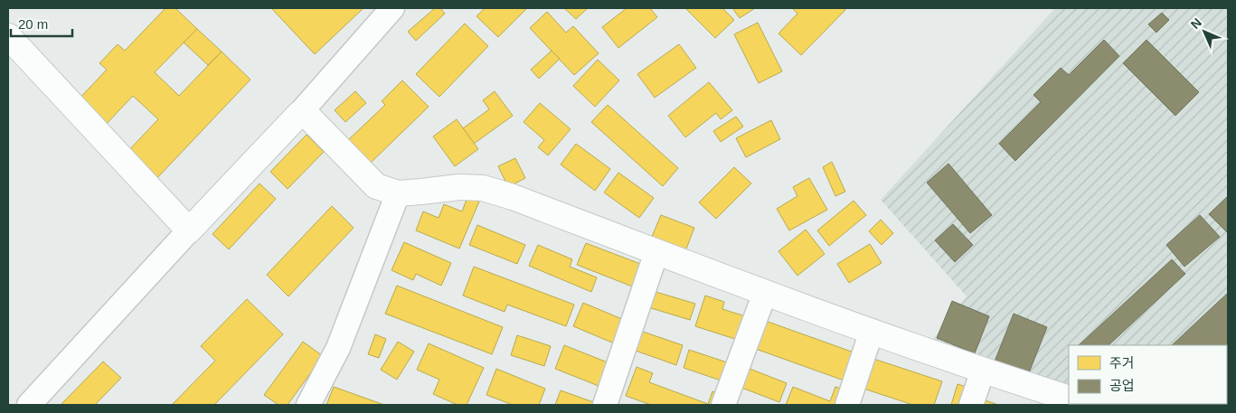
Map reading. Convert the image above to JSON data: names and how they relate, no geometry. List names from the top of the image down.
{
  "legend": ["주거", "공업"],
  "scale_bar": "20 m",
  "north": "top left"
}
